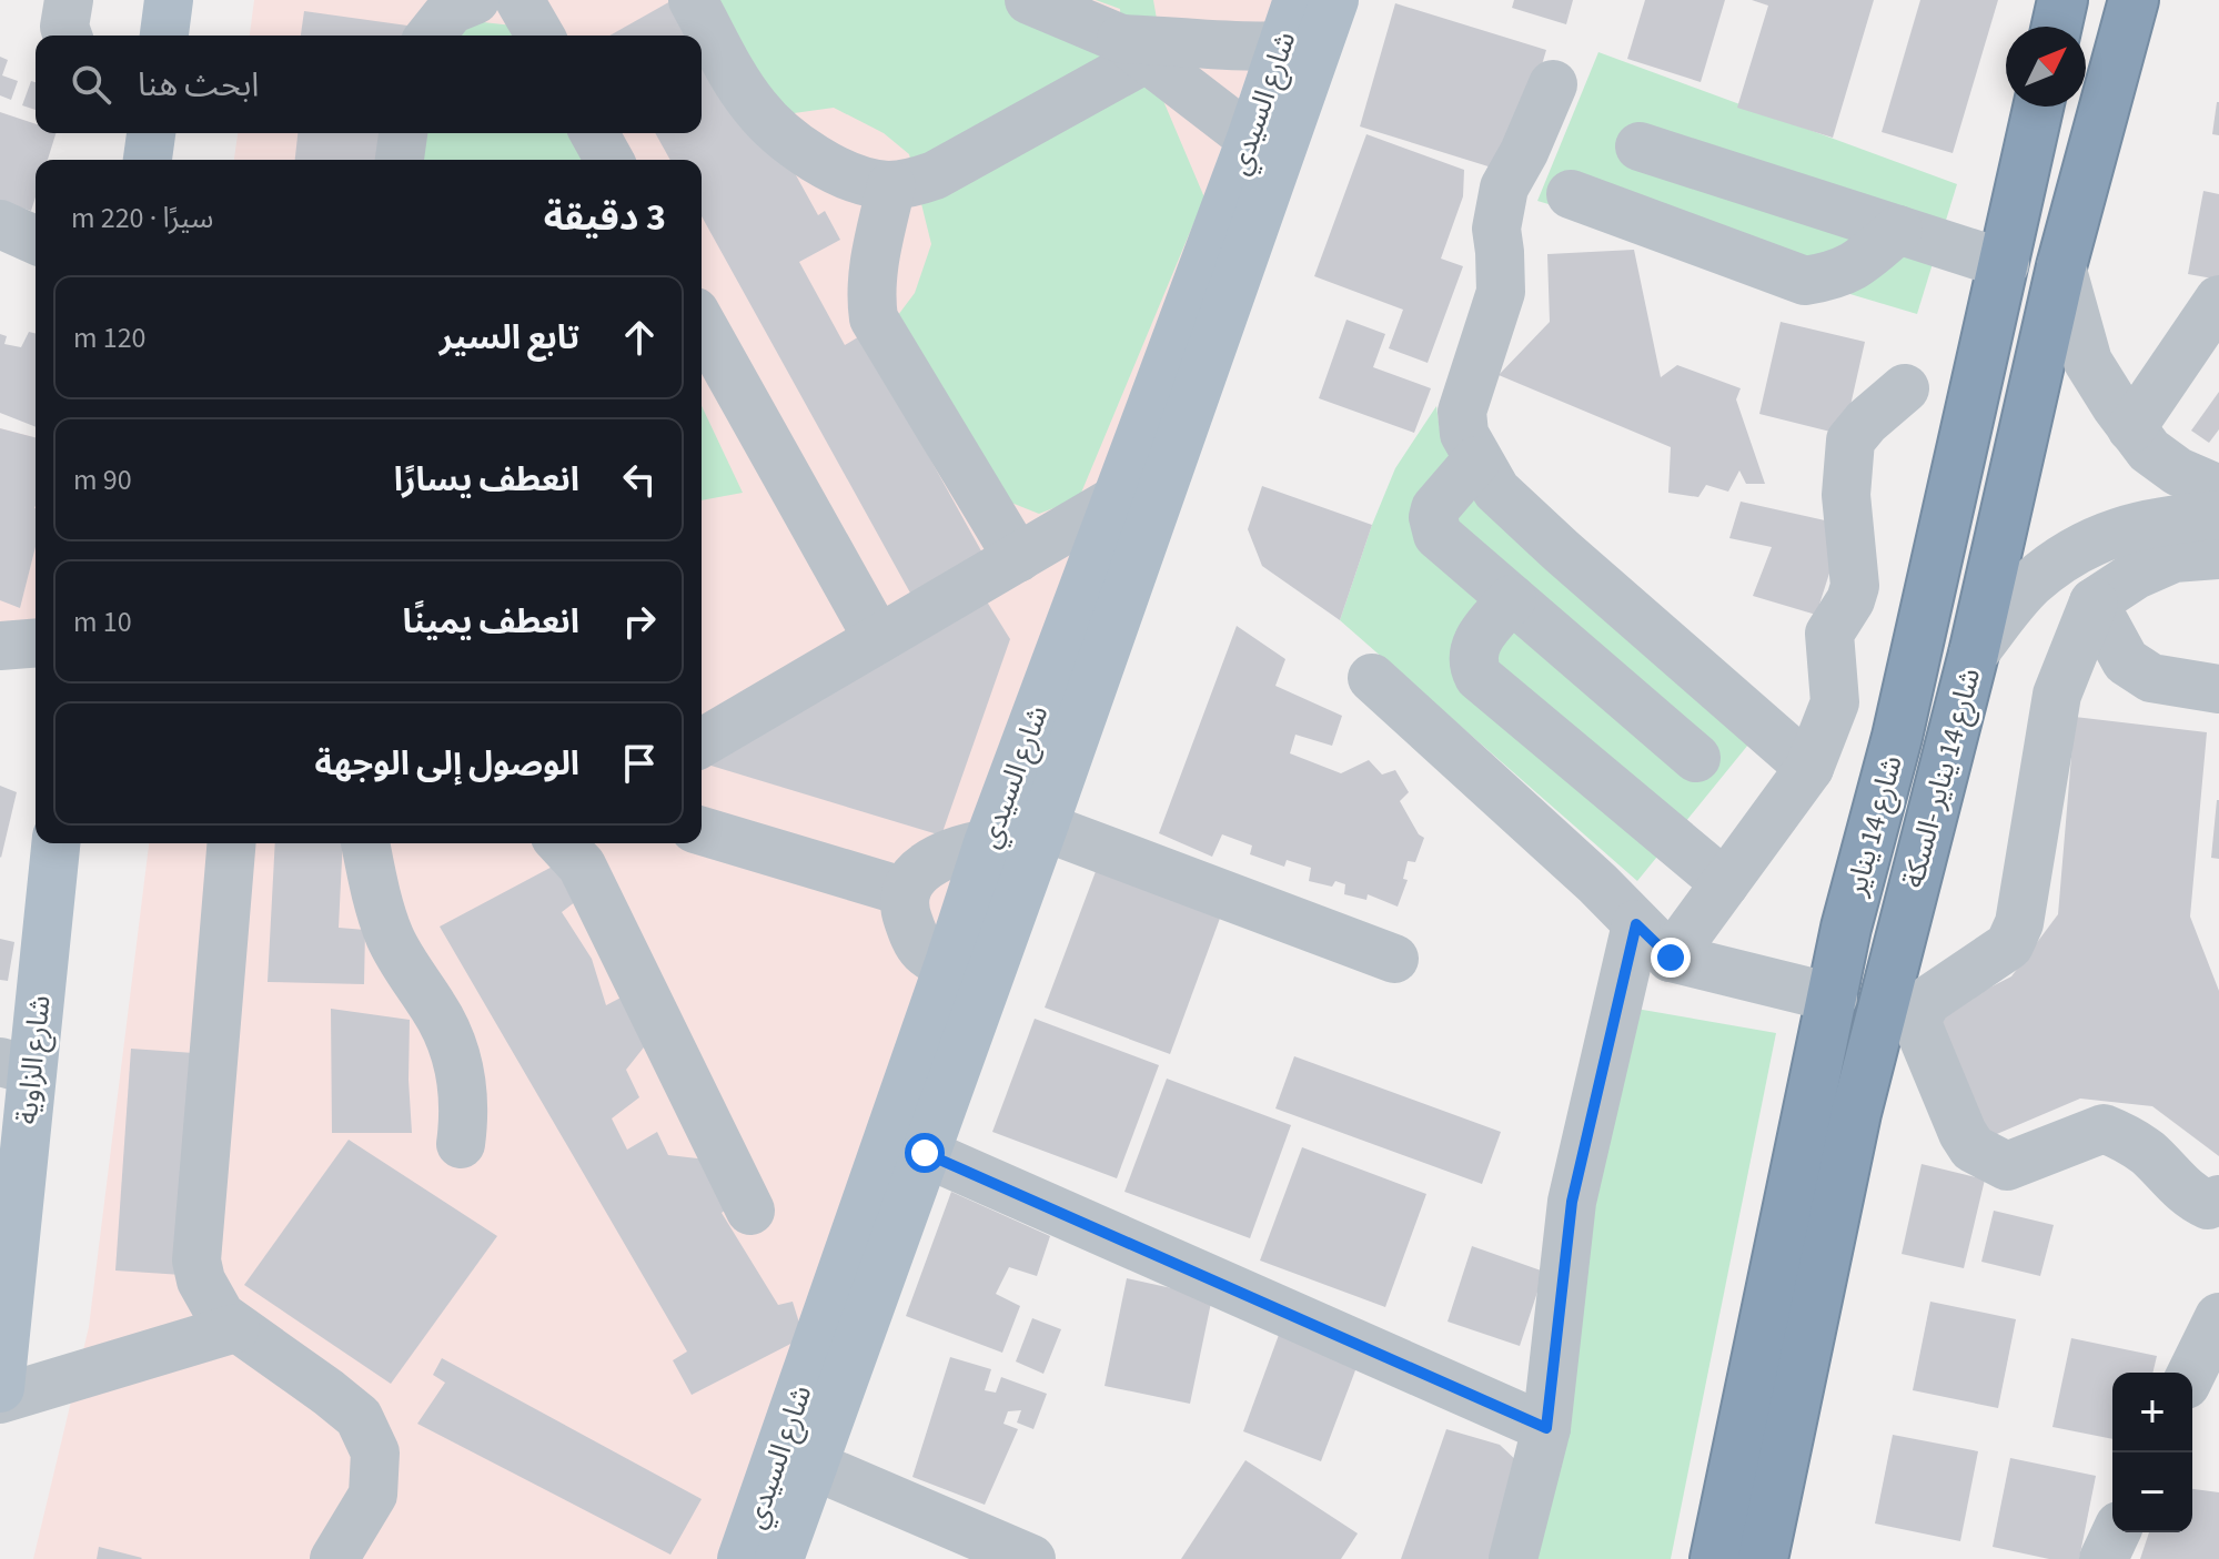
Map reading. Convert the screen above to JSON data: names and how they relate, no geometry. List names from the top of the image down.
{
  "streets": {
    "highway": ["شارع 14 يناير -السكة", "شارع 14 يناير"],
    "main road": ["شارع السيدي", "شارع الزاوية"]
  },
  "north": "top right",
  "page": {
    "search": "ابحث هنا",
    "heading": ["3 دقيقة", "سيرًا · 220 m"],
    "list": [
      ["تابع السير", "120 m"],
      ["انعطف يسارًا", "90 m"],
      ["انعطف يمينًا", "10 m"],
      "الوصول إلى الوجهة"
    ],
    "map_buttons": ["+", "−"]
  }
}
